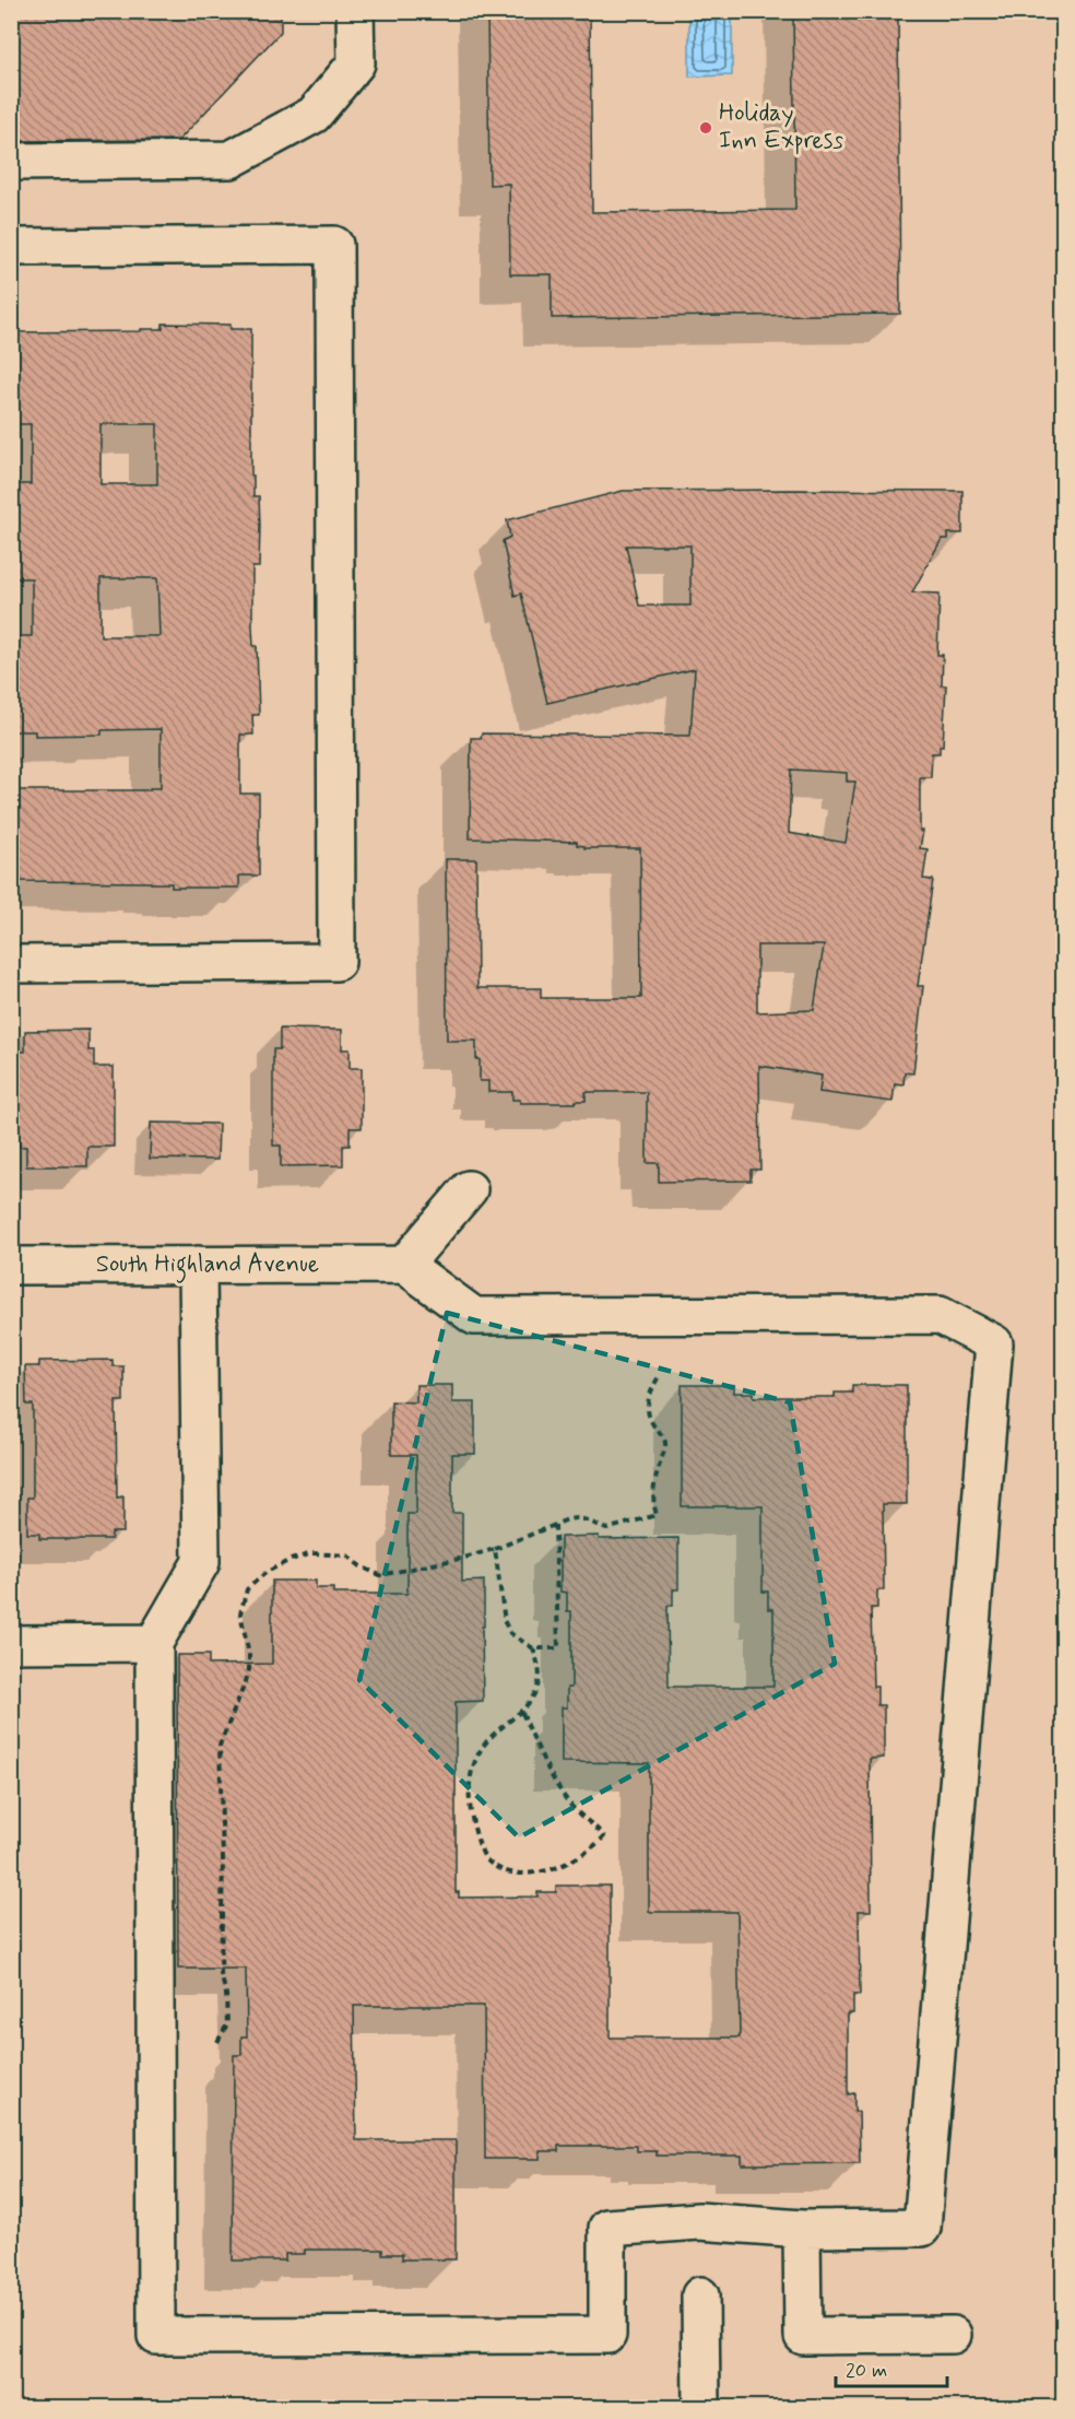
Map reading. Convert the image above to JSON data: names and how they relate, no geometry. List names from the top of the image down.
{
  "streets": {
    "street": ["South Highland Avenue"]
  },
  "places": ["Holiday Inn Express"],
  "scale_bar": "20 m"
}
